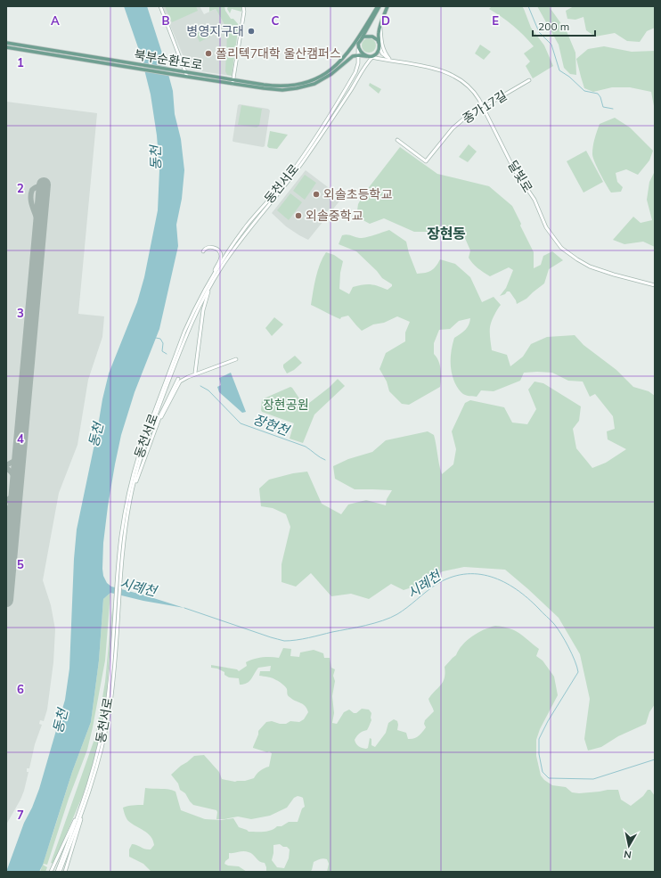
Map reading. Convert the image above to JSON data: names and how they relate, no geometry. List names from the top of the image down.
{
  "streets": {
    "main road": [
      "북부순환도로",
      "종가17길",
      "달빛로",
      "동천서로"
    ]
  },
  "crossings": [
    ["북부순환도로", "달빛로"],
    ["북부순환도로", "동천서로"],
    ["종가17길", "달빛로"],
    ["달빛로", "동천서로"]
  ],
  "districts": ["장현동"],
  "water": ["동천", "장현천", "시례천"],
  "parks": ["장현공원"],
  "places": [
    "병영지구대",
    "폴리텍7대학 울산캠퍼스",
    "외솔초등학교",
    "외솔중학교"
  ],
  "scale_bar": "200 m",
  "north": "bottom",
  "grid": {
    "columns": [
      "A",
      "B",
      "C",
      "D",
      "E"
    ],
    "rows": [
      "1",
      "2",
      "3",
      "4",
      "5",
      "6",
      "7"
    ]
  }
}
